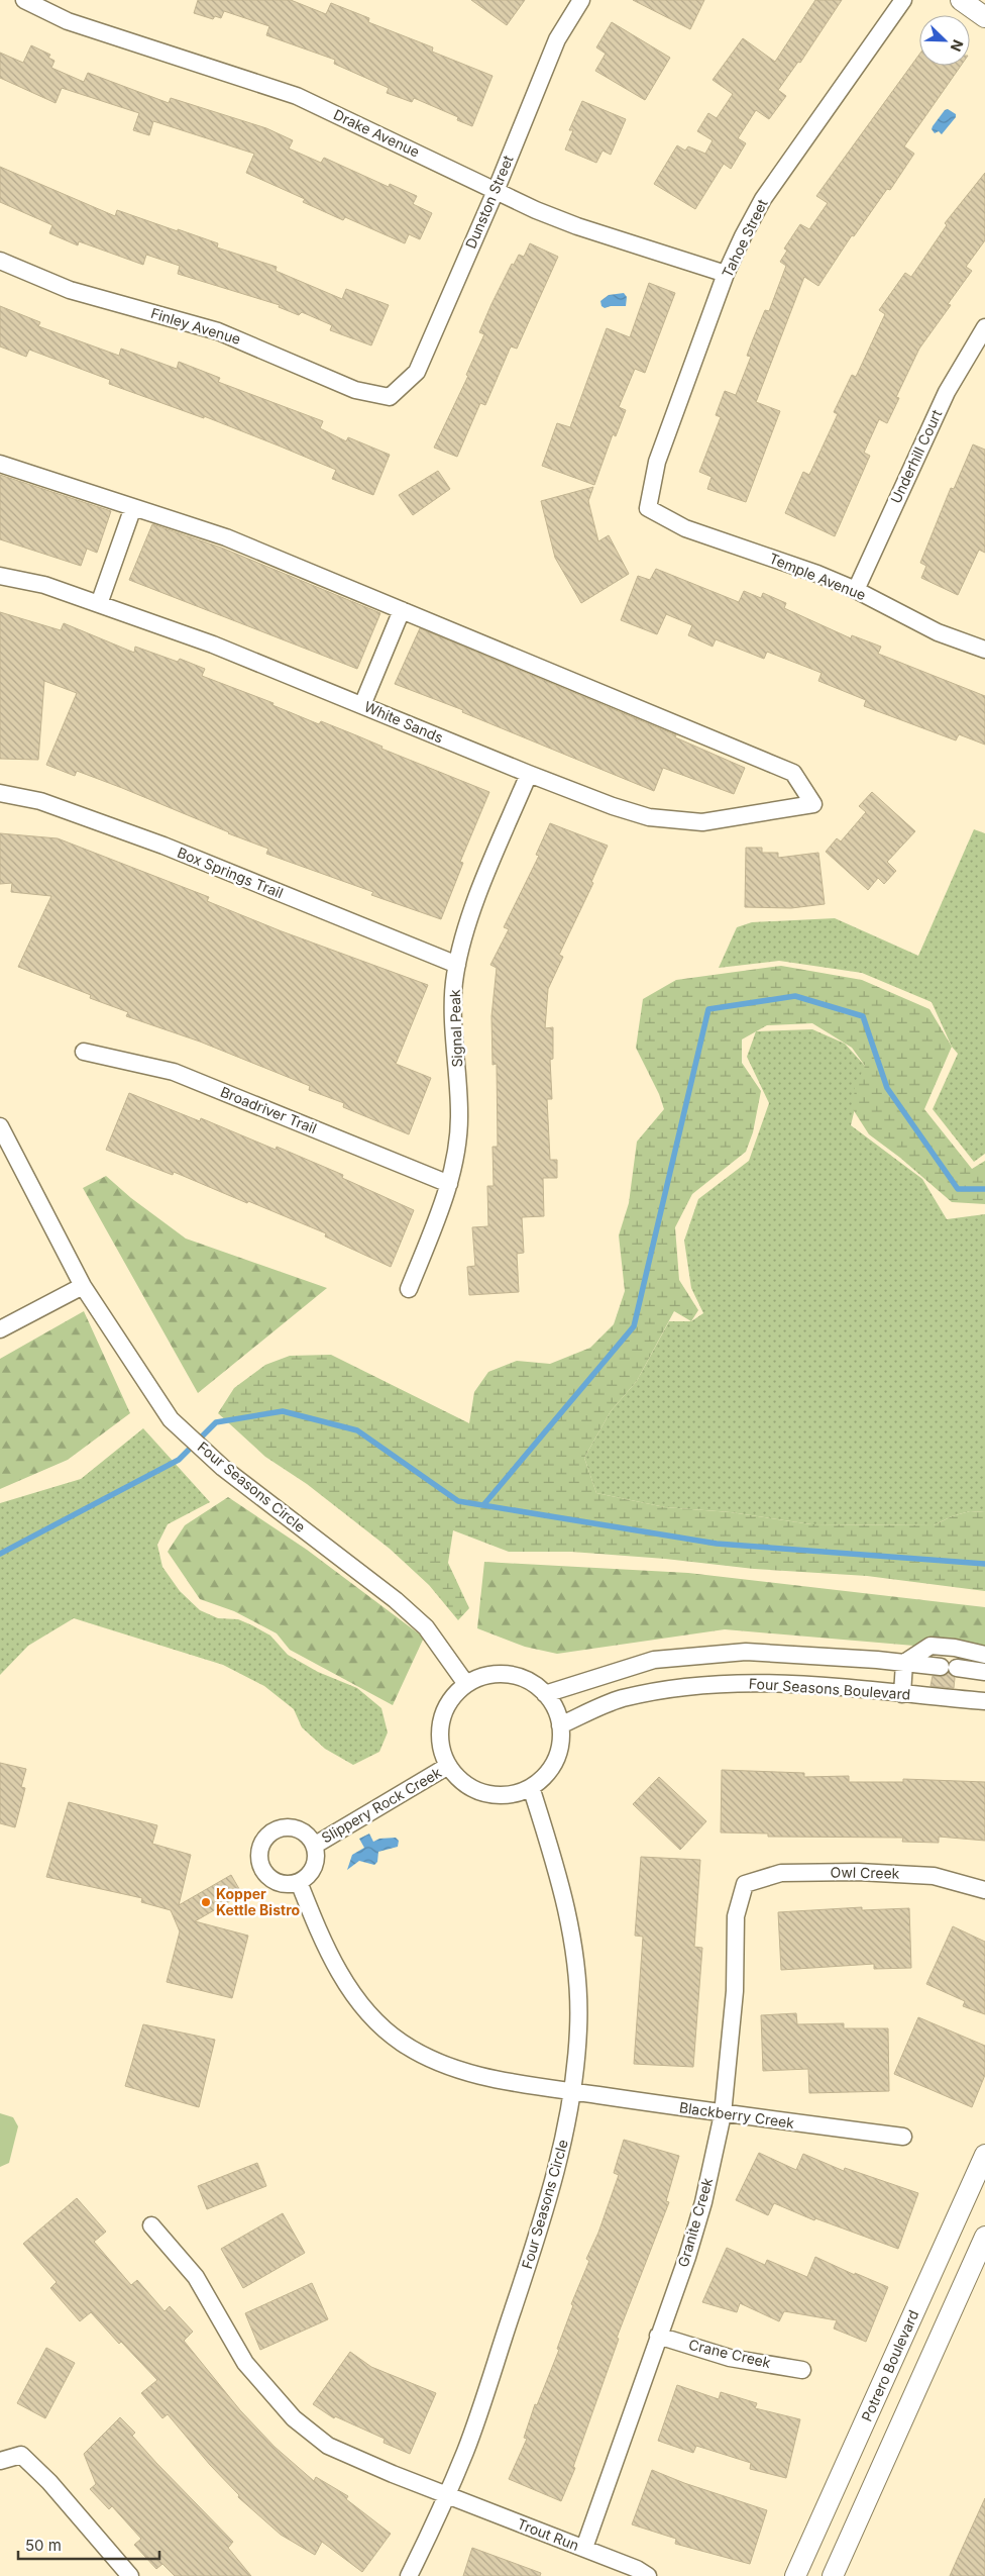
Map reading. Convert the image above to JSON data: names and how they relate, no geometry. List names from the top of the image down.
{
  "streets": {
    "street": [
      "Drake Avenue",
      "Dunston Street",
      "Tahoe Street",
      "Finley Avenue",
      "Underhill Court",
      "Temple Avenue",
      "White Sands",
      "Box Springs Trail",
      "Signal Peak",
      "Broadriver Trail",
      "Four Seasons Circle",
      "Four Seasons Boulevard",
      "Slippery Rock Creek",
      "Owl Creek",
      "Blackberry Creek",
      "Granite Creek",
      "Crane Creek",
      "Potrero Boulevard",
      "Trout Run"
    ]
  },
  "crossings": [
    ["Drake Avenue", "Dunston Street"],
    ["Drake Avenue", "Tahoe Street"],
    ["Dunston Street", "Finley Avenue"],
    ["Tahoe Street", "Temple Avenue"],
    ["Underhill Court", "Temple Avenue"],
    ["White Sands", "Signal Peak"],
    ["Box Springs Trail", "Signal Peak"],
    ["Signal Peak", "Broadriver Trail"],
    ["Four Seasons Circle", "Four Seasons Boulevard"],
    ["Four Seasons Circle", "Slippery Rock Creek"],
    ["Four Seasons Circle", "Blackberry Creek"],
    ["Four Seasons Circle", "Trout Run"],
    ["Four Seasons Boulevard", "Slippery Rock Creek"],
    ["Slippery Rock Creek", "Blackberry Creek"],
    ["Owl Creek", "Granite Creek"],
    ["Blackberry Creek", "Granite Creek"],
    ["Granite Creek", "Crane Creek"],
    ["Granite Creek", "Trout Run"]
  ],
  "places": ["Kopper Kettle Bistro"],
  "scale_bar": "50 m",
  "north": "bottom right"
}
